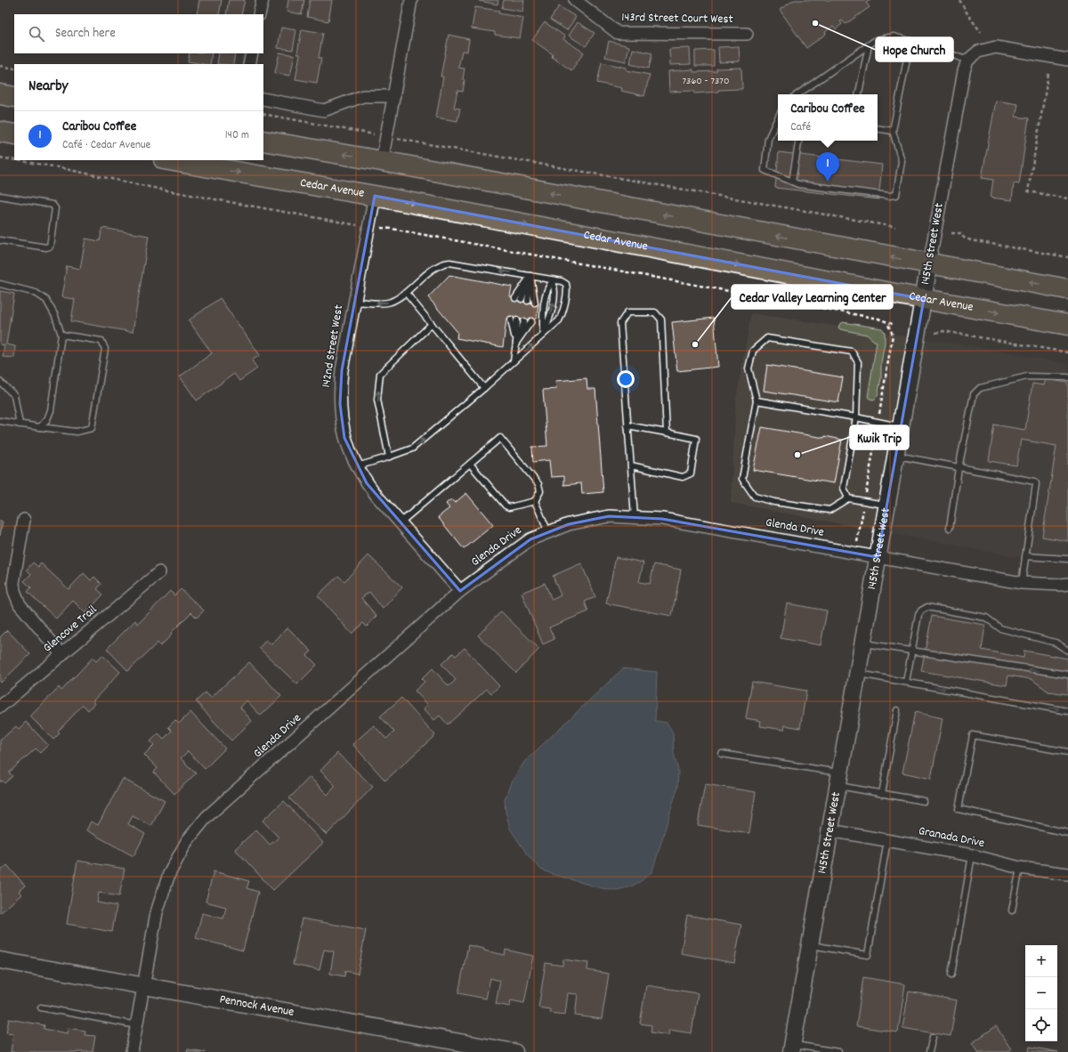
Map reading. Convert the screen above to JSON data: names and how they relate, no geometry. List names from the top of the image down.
{
  "streets": {
    "highway": ["Cedar Avenue"],
    "street": [
      "143rd Street Court West",
      "145th Street West",
      "142nd Street West",
      "Glenda Drive",
      "Glencove Trail",
      "Granada Drive",
      "Pennock Avenue"
    ]
  },
  "crossings": [
    ["Cedar Avenue", "145th Street West"],
    ["Cedar Avenue", "142nd Street West"],
    ["145th Street West", "Glenda Drive"],
    ["145th Street West", "Granada Drive"],
    ["142nd Street West", "Glenda Drive"],
    ["Glenda Drive", "Pennock Avenue"]
  ],
  "places": ["Hope Church", "Cedar Valley Learning Center", "Kwik Trip"],
  "house_numbers": ["7360 - 7370"],
  "page": {
    "search": "Search here",
    "heading": "Nearby",
    "popup": ["Caribou Coffee", "Café"],
    "list": [
      {
        "mark": "1",
        "name": "Caribou Coffee",
        "note": "Café · Cedar Avenue",
        "value": "140 m"
      }
    ],
    "pins": "1",
    "map_buttons": ["+", "−"]
  }
}
